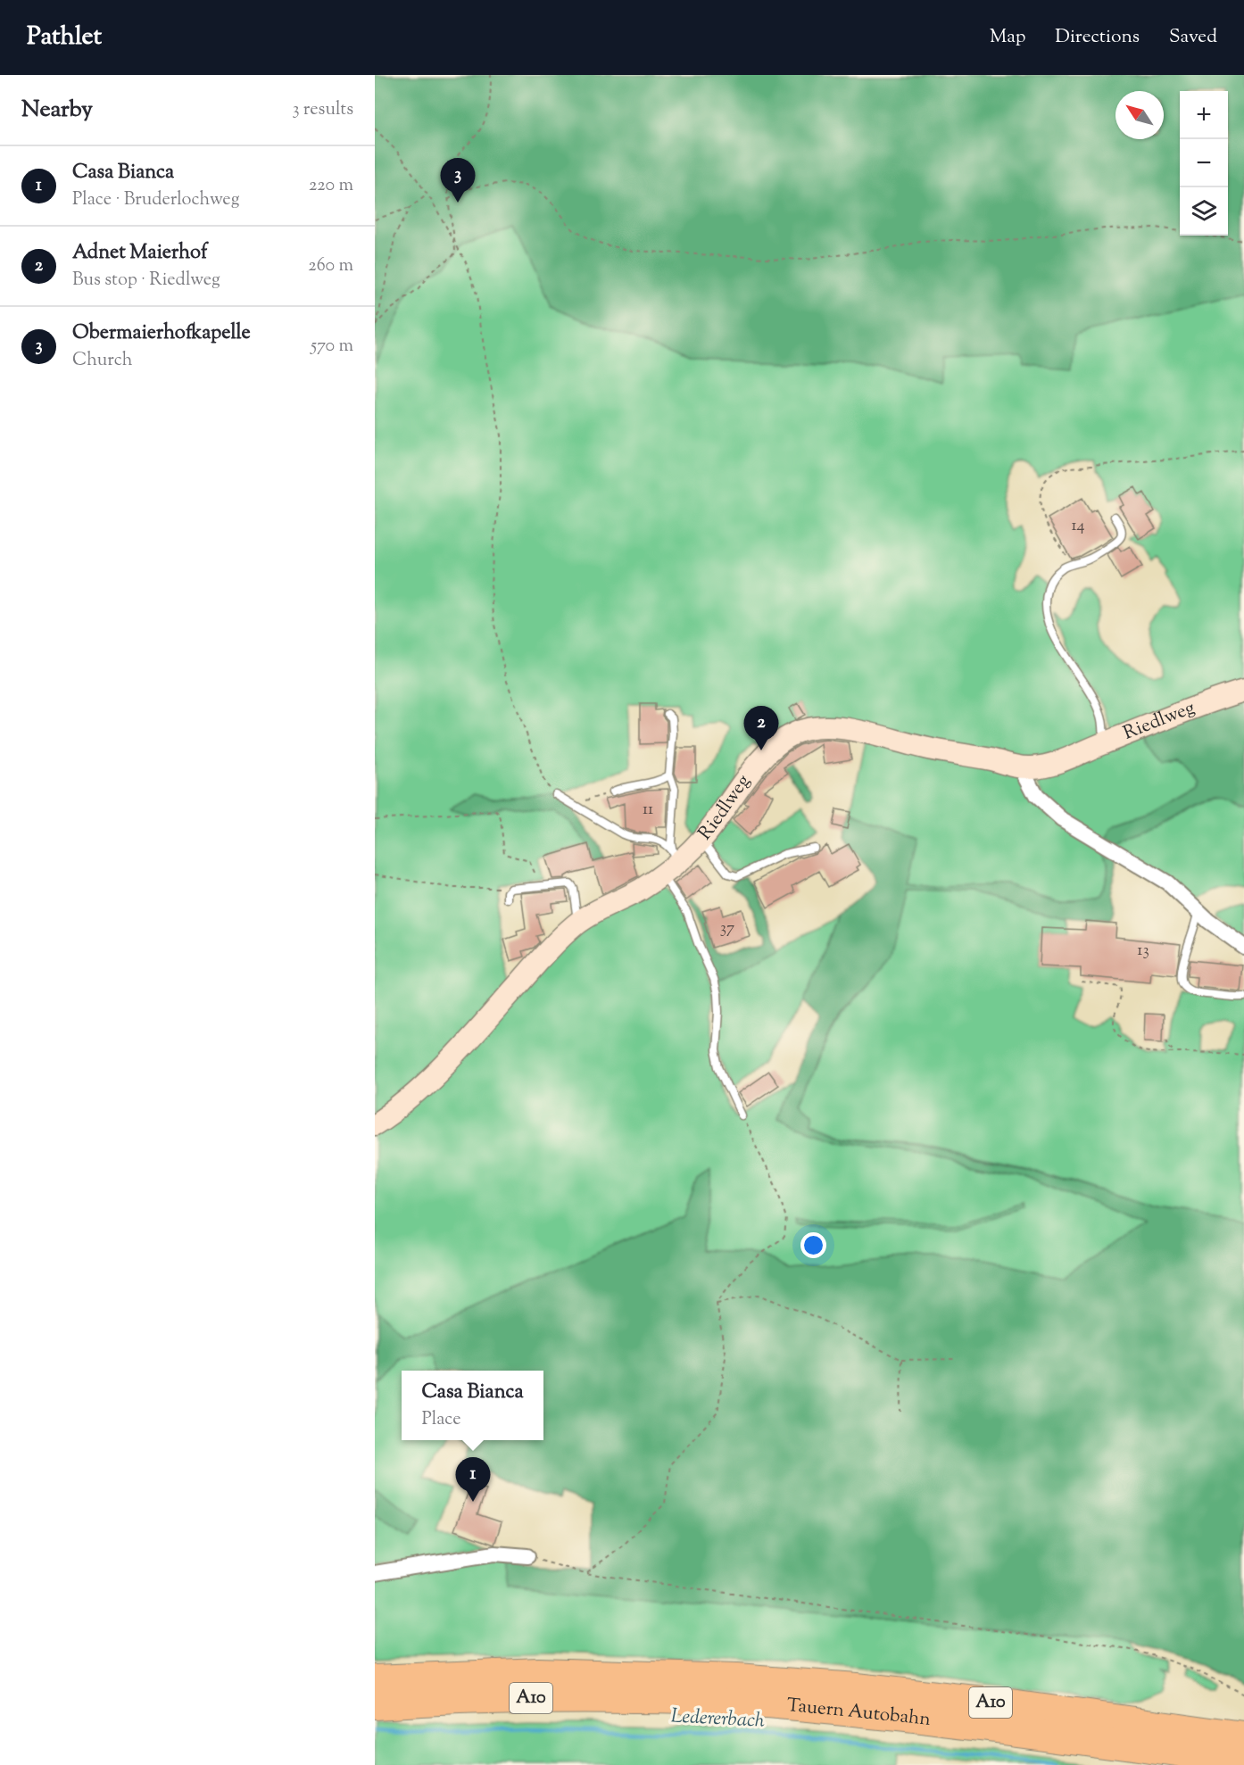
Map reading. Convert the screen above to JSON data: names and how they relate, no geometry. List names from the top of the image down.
{
  "streets": {
    "highway": ["A10", "Tauern Autobahn"],
    "street": ["Riedlweg"]
  },
  "water": ["Ledererbach"],
  "house_numbers": [
    "14",
    "11",
    "37",
    "13"
  ],
  "north": "top left",
  "page": {
    "header": "Pathlet",
    "nav": ["Map", "Directions", "Saved"],
    "heading": ["Nearby", "3 results"],
    "map_buttons": ["+", "−"],
    "list": [
      {
        "mark": "1",
        "name": "Casa Bianca",
        "note": "Place · Bruderlochweg",
        "value": "220 m"
      },
      {
        "mark": "2",
        "name": "Adnet Maierhof",
        "note": "Bus stop · Riedlweg",
        "value": "260 m"
      },
      {
        "mark": "3",
        "name": "Obermaierhofkapelle",
        "note": "Church",
        "value": "570 m"
      }
    ],
    "pins": ["3", "2", "1"],
    "popup": ["Casa Bianca", "Place"]
  }
}
